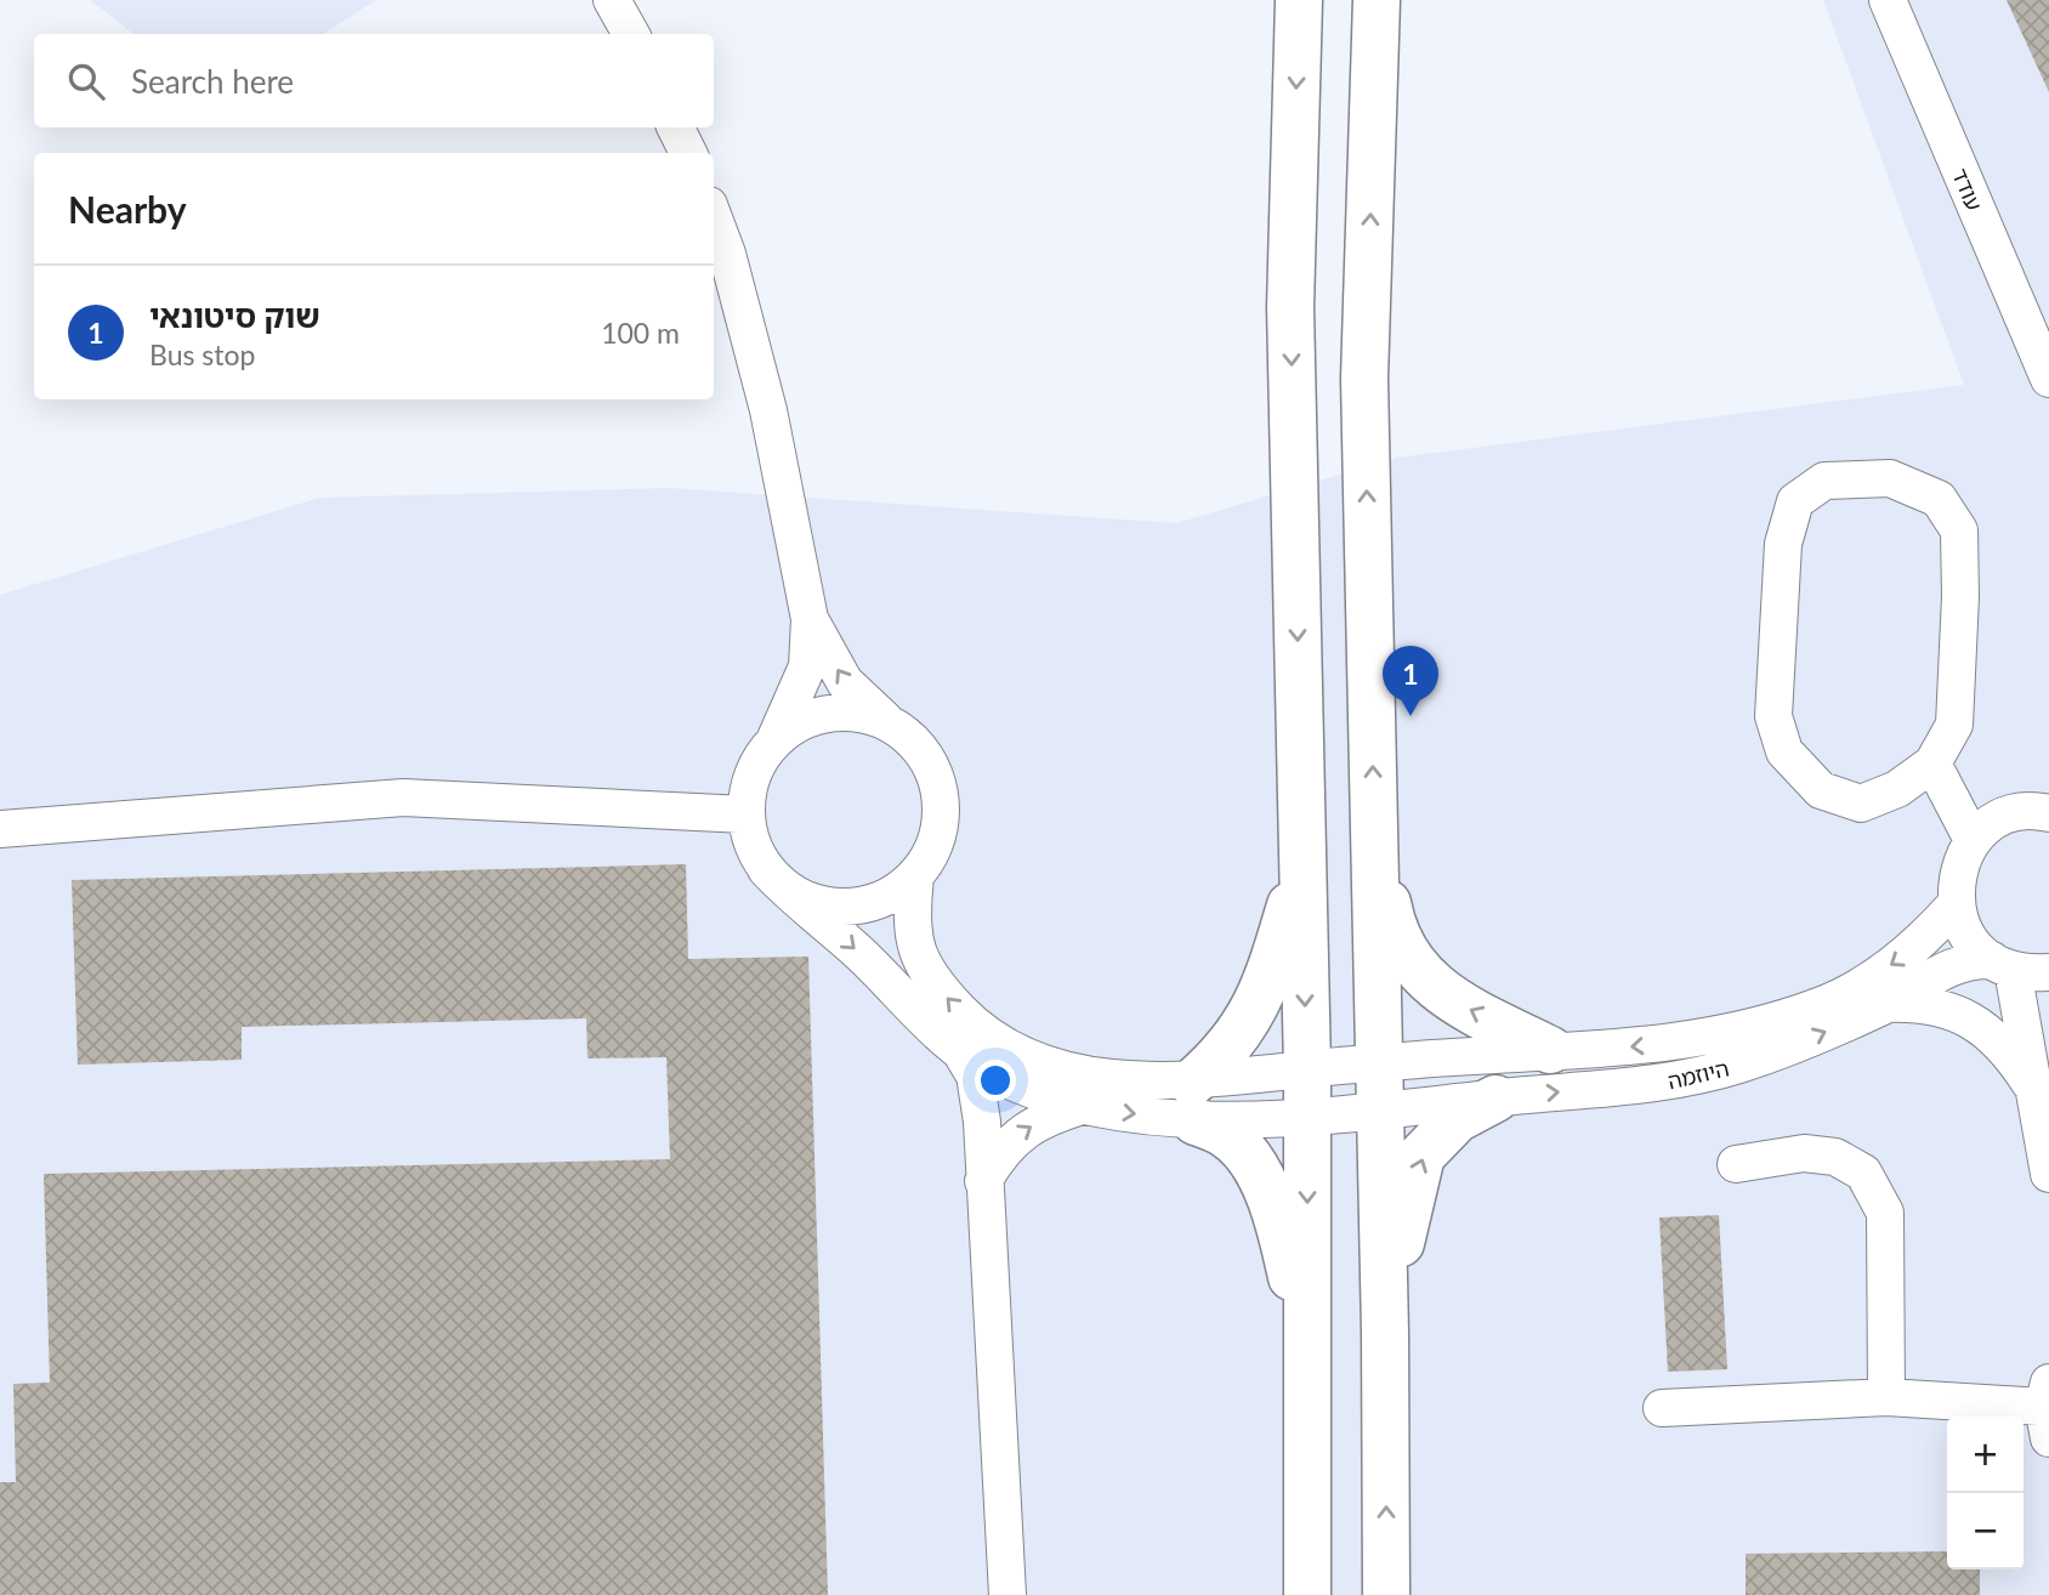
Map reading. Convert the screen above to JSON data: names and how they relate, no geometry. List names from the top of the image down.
{
  "streets": {
    "street": ["עודד", "היוזמה"]
  },
  "page": {
    "search": "Search here",
    "heading": "Nearby",
    "list": [
      {
        "mark": "1",
        "name": "שוק סיטונאי",
        "note": "Bus stop",
        "value": "100 m"
      }
    ],
    "pins": "1",
    "map_buttons": ["+", "−"]
  }
}
